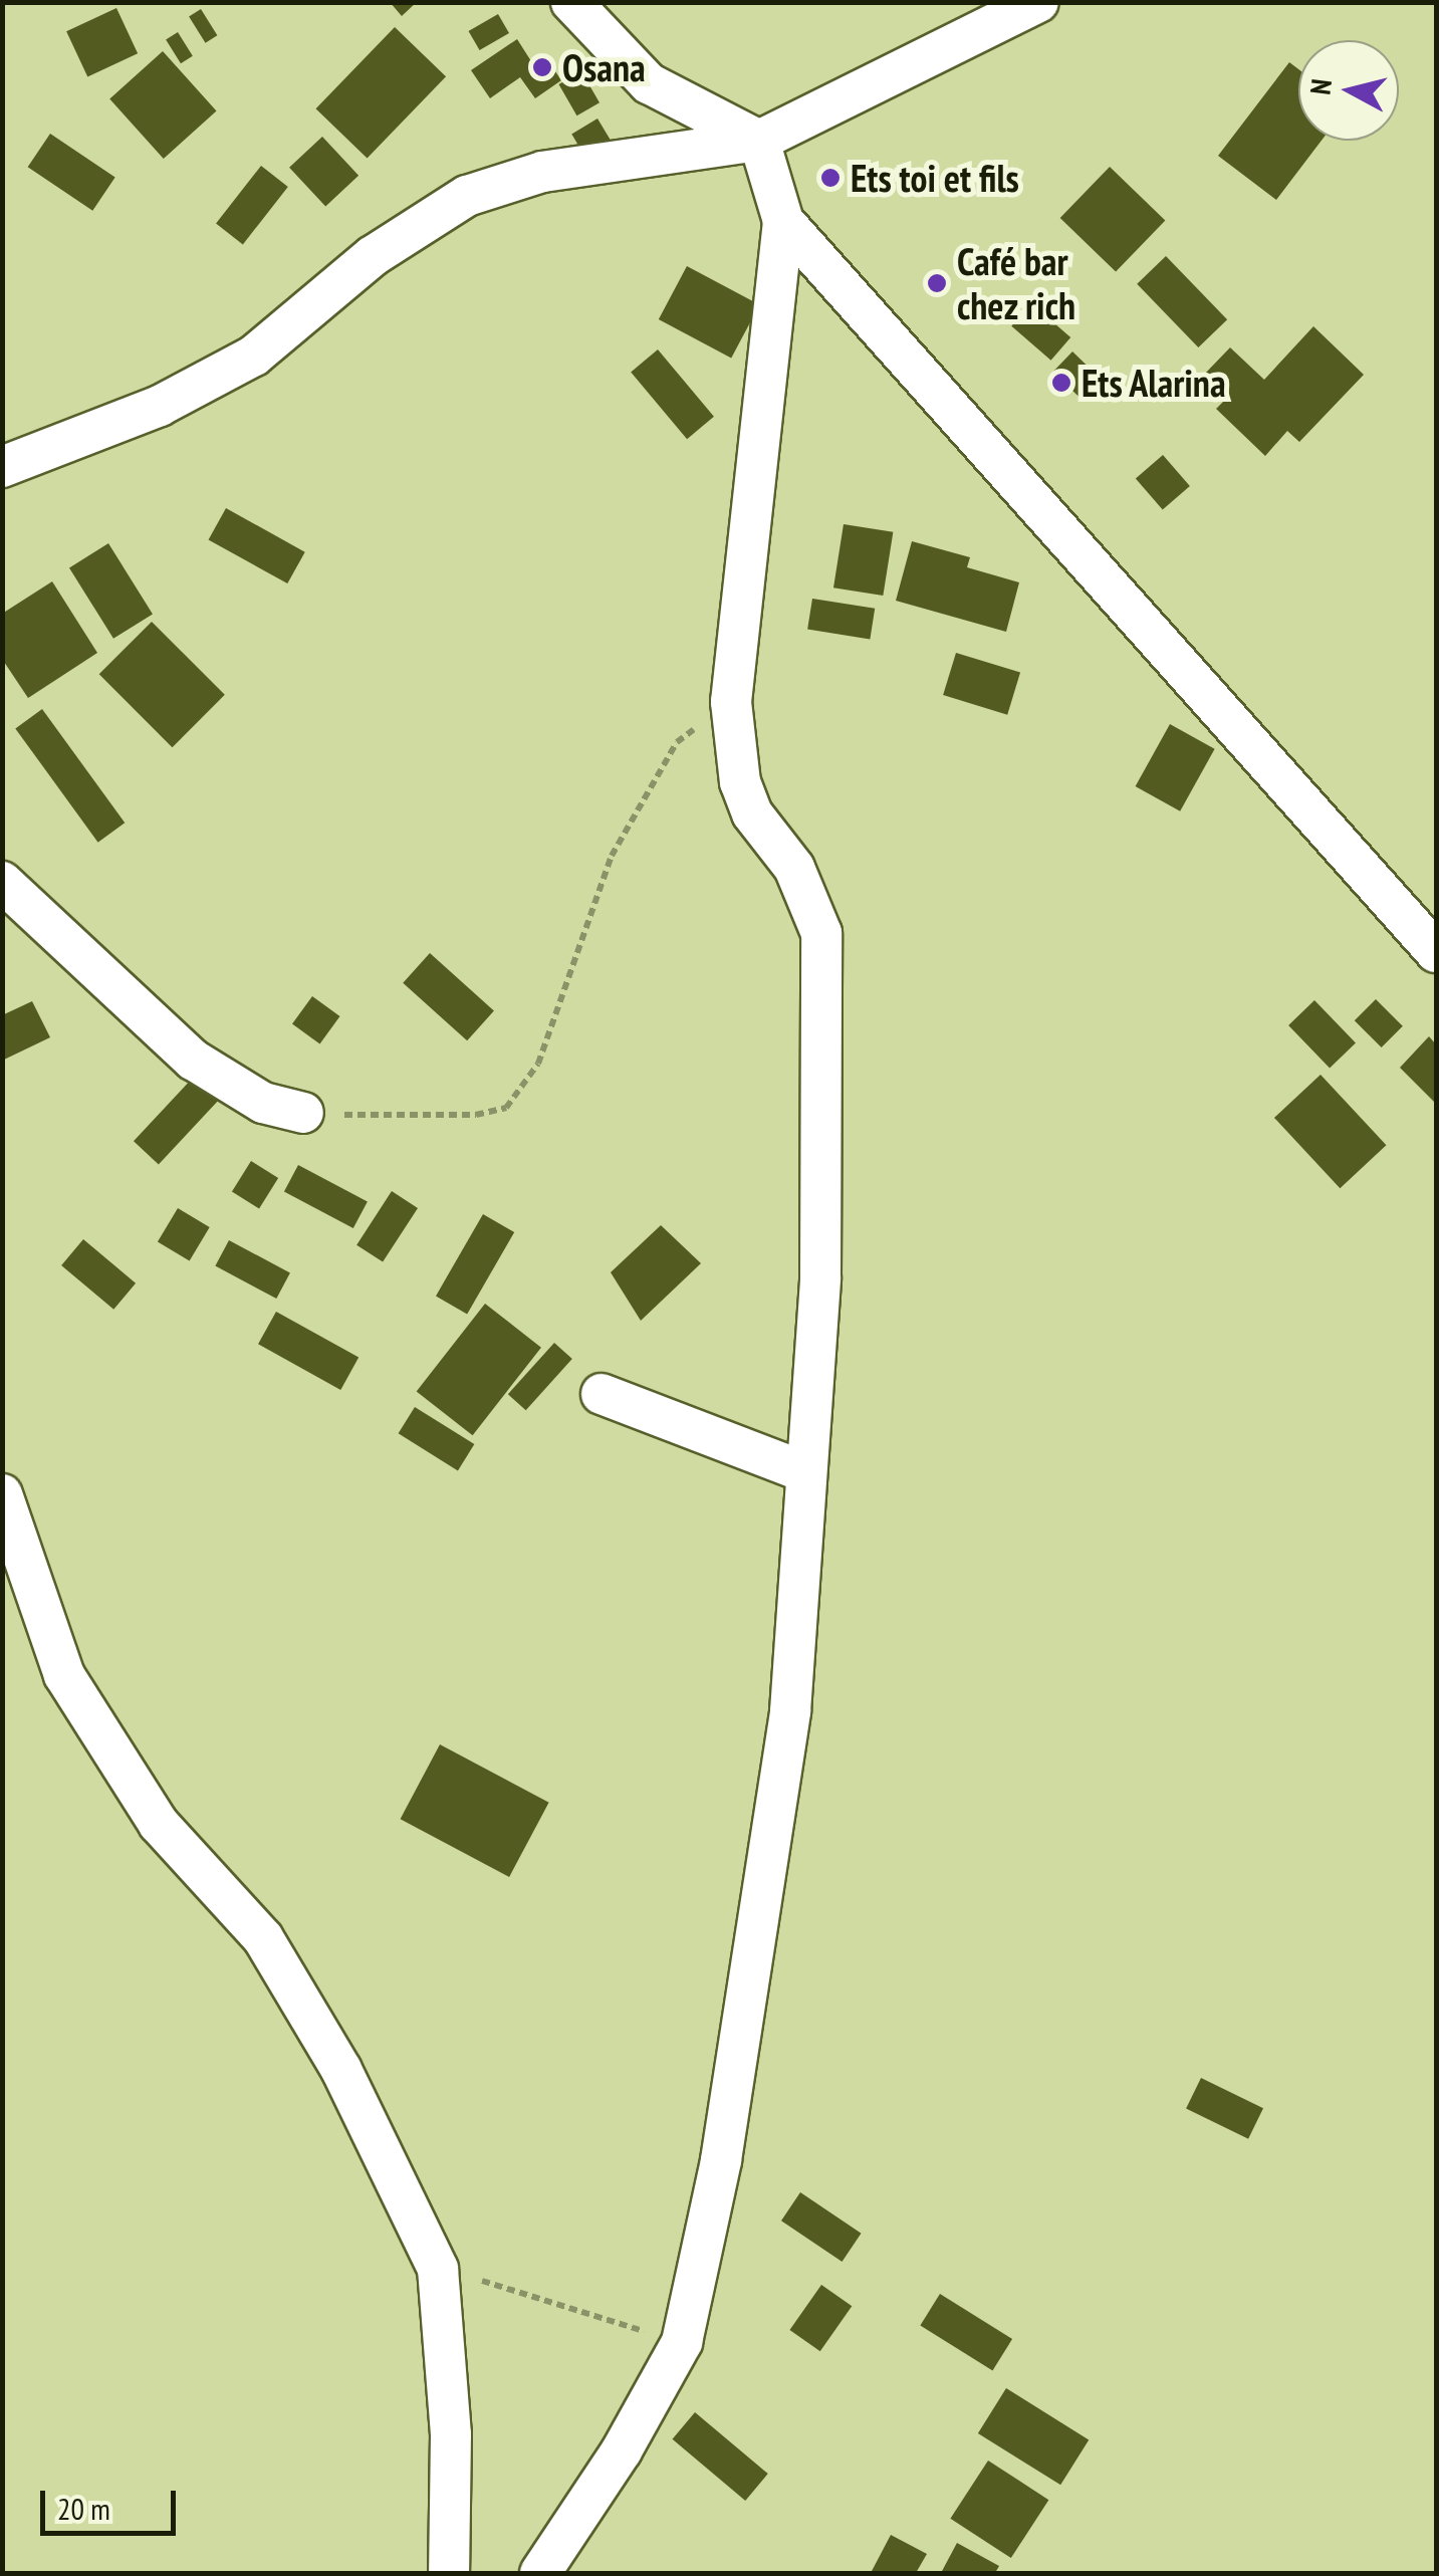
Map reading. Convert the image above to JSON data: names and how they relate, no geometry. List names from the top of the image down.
{
  "places": [
    "Osana",
    "Ets toi et fils",
    "Café bar chez rich",
    "Ets Alarina"
  ],
  "scale_bar": "20 m",
  "north": "left"
}
